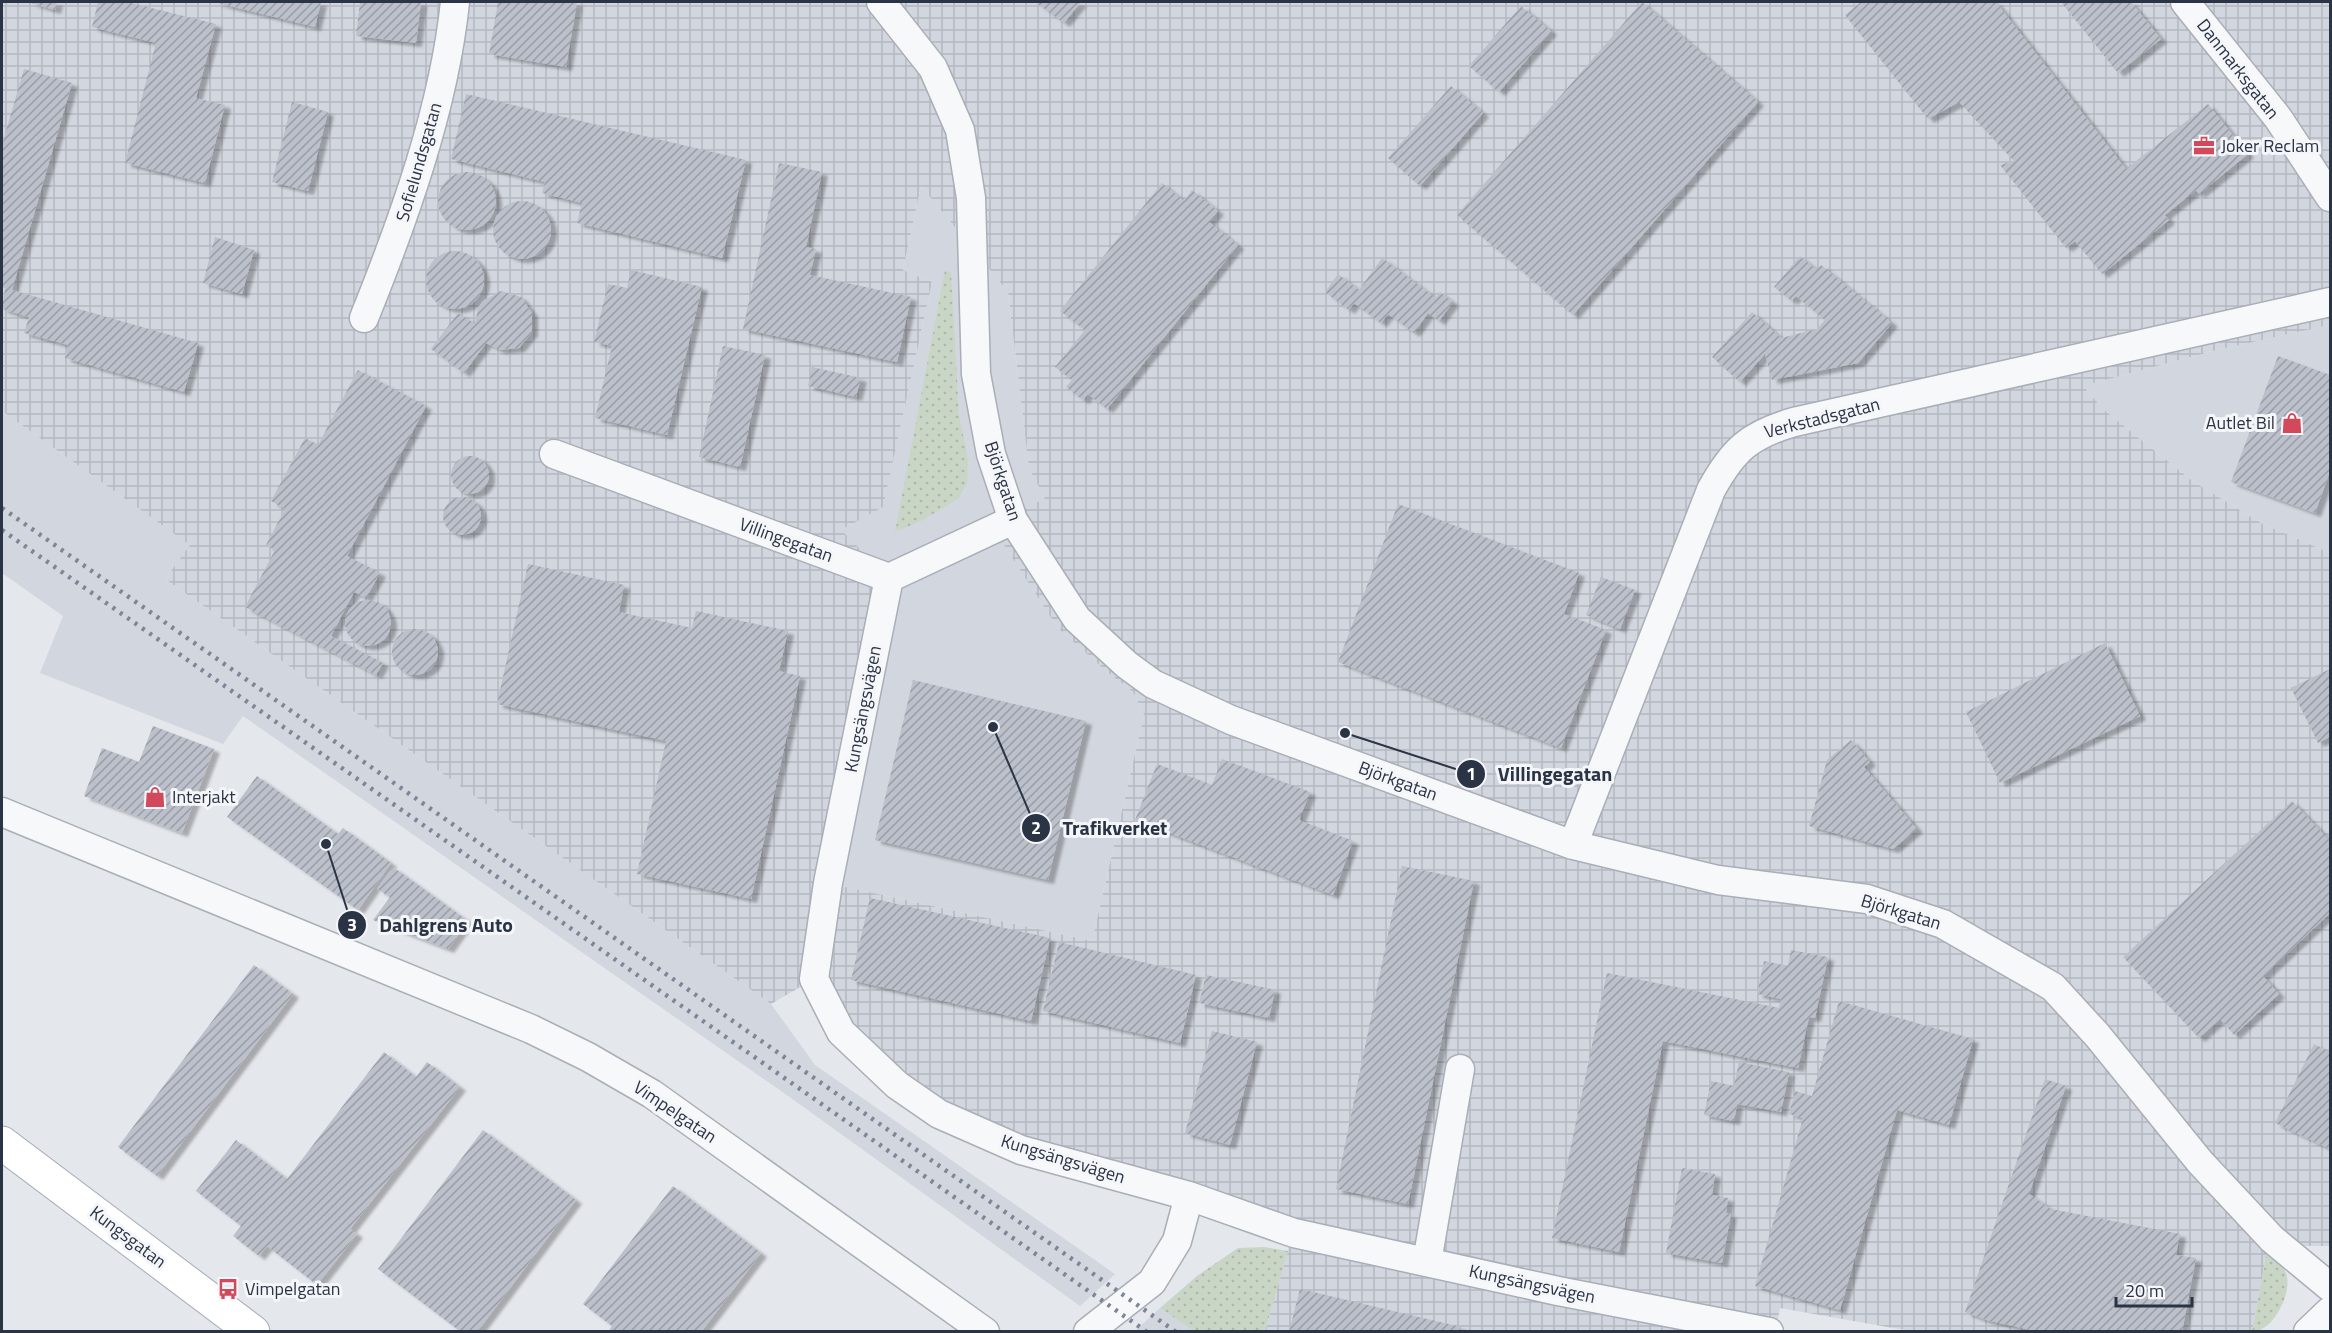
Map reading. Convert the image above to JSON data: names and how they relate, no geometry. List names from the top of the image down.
{
  "streets": {
    "main road": ["Kungsgatan"],
    "street": [
      "Danmarksgatan",
      "Sofielundsgatan",
      "Verkstadsgatan",
      "Björkgatan",
      "Villingegatan",
      "Kungsängsvägen",
      "Vimpelgatan"
    ]
  },
  "crossings": [
    ["Verkstadsgatan", "Björkgatan"],
    ["Villingegatan", "Kungsängsvägen"]
  ],
  "places": {
    "office": ["Joker Reclam"],
    "shop": ["Autlet Bil", "Interjakt"],
    "other": ["Trafikverket", "Villingegatan", "Dahlgrens Auto"],
    "bus stop": ["Vimpelgatan"]
  },
  "scale_bar": "20 m"
}
